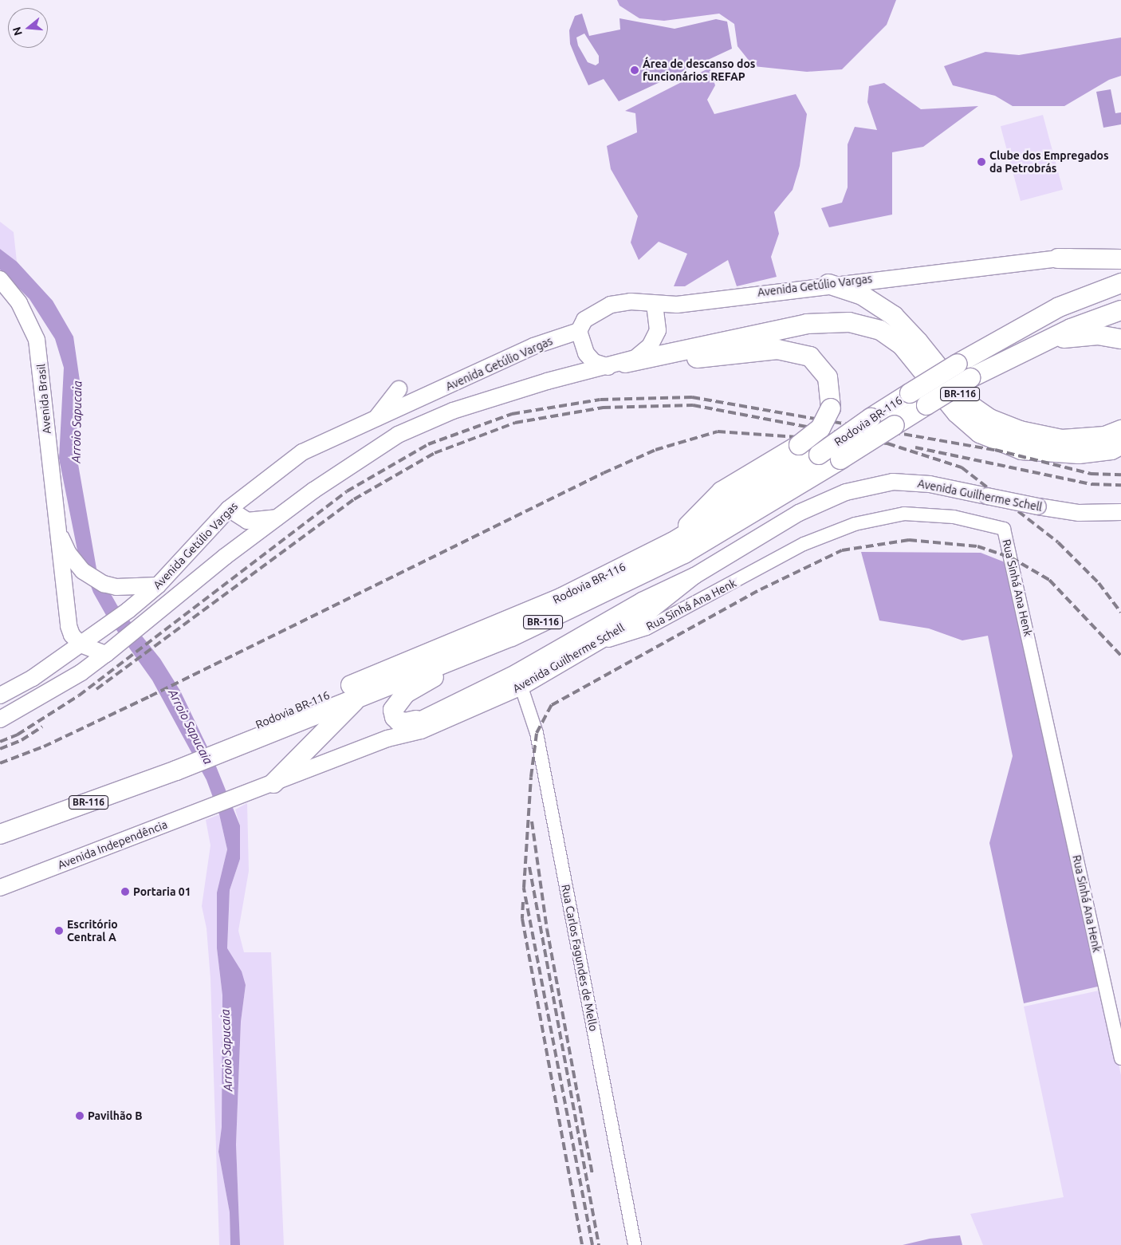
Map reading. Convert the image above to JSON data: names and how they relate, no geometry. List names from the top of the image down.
{
  "streets": {
    "highway": ["BR-116", "Rodovia BR-116"],
    "main road": [
      "Avenida Getúlio Vargas",
      "Avenida Brasil",
      "Avenida Guilherme Schell",
      "Avenida Independência"
    ],
    "street": ["Rua Sinhá Ana Henk", "Rua Carlos Fagundes de Mello"]
  },
  "crossings": [
    ["Avenida Getúlio Vargas", "BR-116"],
    ["Avenida Getúlio Vargas", "Avenida Brasil"],
    ["BR-116", "Rodovia BR-116"],
    ["BR-116", "Avenida Guilherme Schell"],
    ["Avenida Guilherme Schell", "Rua Sinhá Ana Henk"],
    ["Avenida Guilherme Schell", "Avenida Independência"],
    ["Avenida Guilherme Schell", "Rua Carlos Fagundes de Mello"]
  ],
  "water": ["Arroio Sapucaia"],
  "places": [
    "Área de descanso dos funcionários REFAP",
    "Clube dos Empregados da Petrobrás",
    "Portaria 01",
    "Escritório Central A",
    "Pavilhão B"
  ],
  "north": "left"
}
